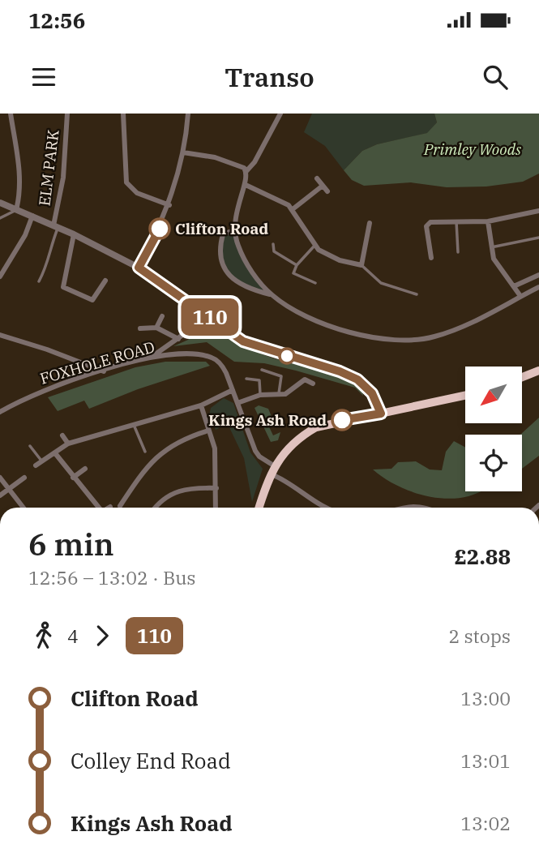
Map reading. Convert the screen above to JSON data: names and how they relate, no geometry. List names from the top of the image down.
{
  "streets": {
    "street": ["ELM PARK", "FOXHOLE ROAD"]
  },
  "parks": ["Primley Woods"],
  "places": ["Clifton Road", "Kings Ash Road"],
  "lines": ["bus line 110"],
  "north": "bottom left",
  "page": {
    "status": "12:56",
    "header": "Transo",
    "on_map": "110",
    "heading": ["6 min", "12:56 – 13:02 · Bus", "£2.88"],
    "legs": ["4", "110", "2 stops"],
    "list": [
      {
        "name": "Clifton Road",
        "value": "13:00"
      },
      {
        "name": "Colley End Road",
        "value": "13:01"
      },
      {
        "name": "Kings Ash Road",
        "value": "13:02"
      }
    ]
  }
}
